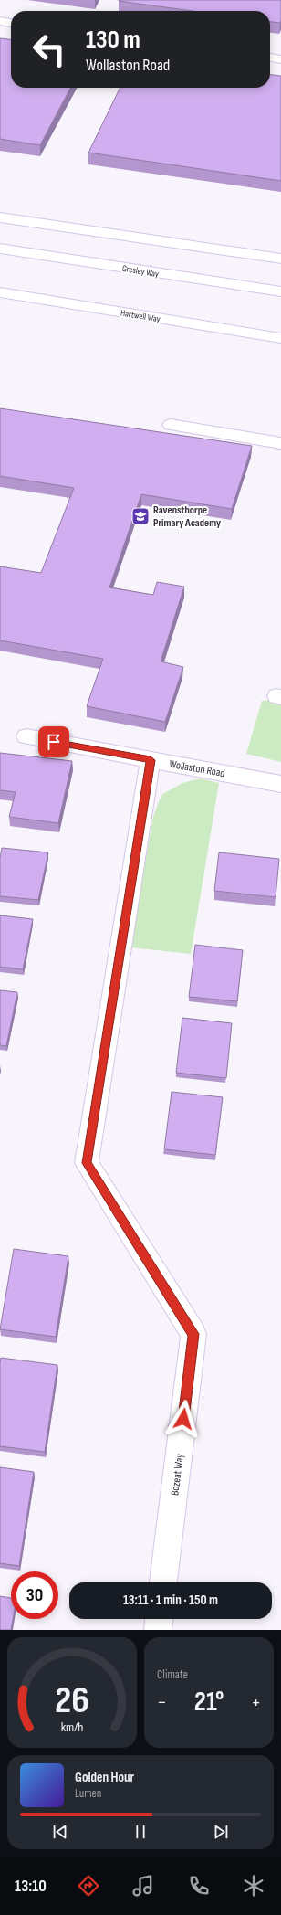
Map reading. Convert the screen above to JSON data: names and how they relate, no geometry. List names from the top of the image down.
{
  "streets": {
    "street": [
      "Gresley Way",
      "Hartwell Way",
      "Wollaston Road",
      "Bozeat Way"
    ]
  },
  "crossings": [
    ["Wollaston Road", "Bozeat Way"]
  ],
  "places": {
    "school or university": ["Ravensthorpe Primary Academy"]
  },
  "page": {
    "turn": ["130 m", "Wollaston Road"],
    "limit": "30",
    "trip": "13:11 · 1 min · 150 m",
    "tile": "Climate",
    "heat": ["−", "21°", "+"],
    "song": ["Golden Hour", "Lumen"],
    "tabs": "13:10",
    "gauge": ["26", "km/h"]
  }
}
